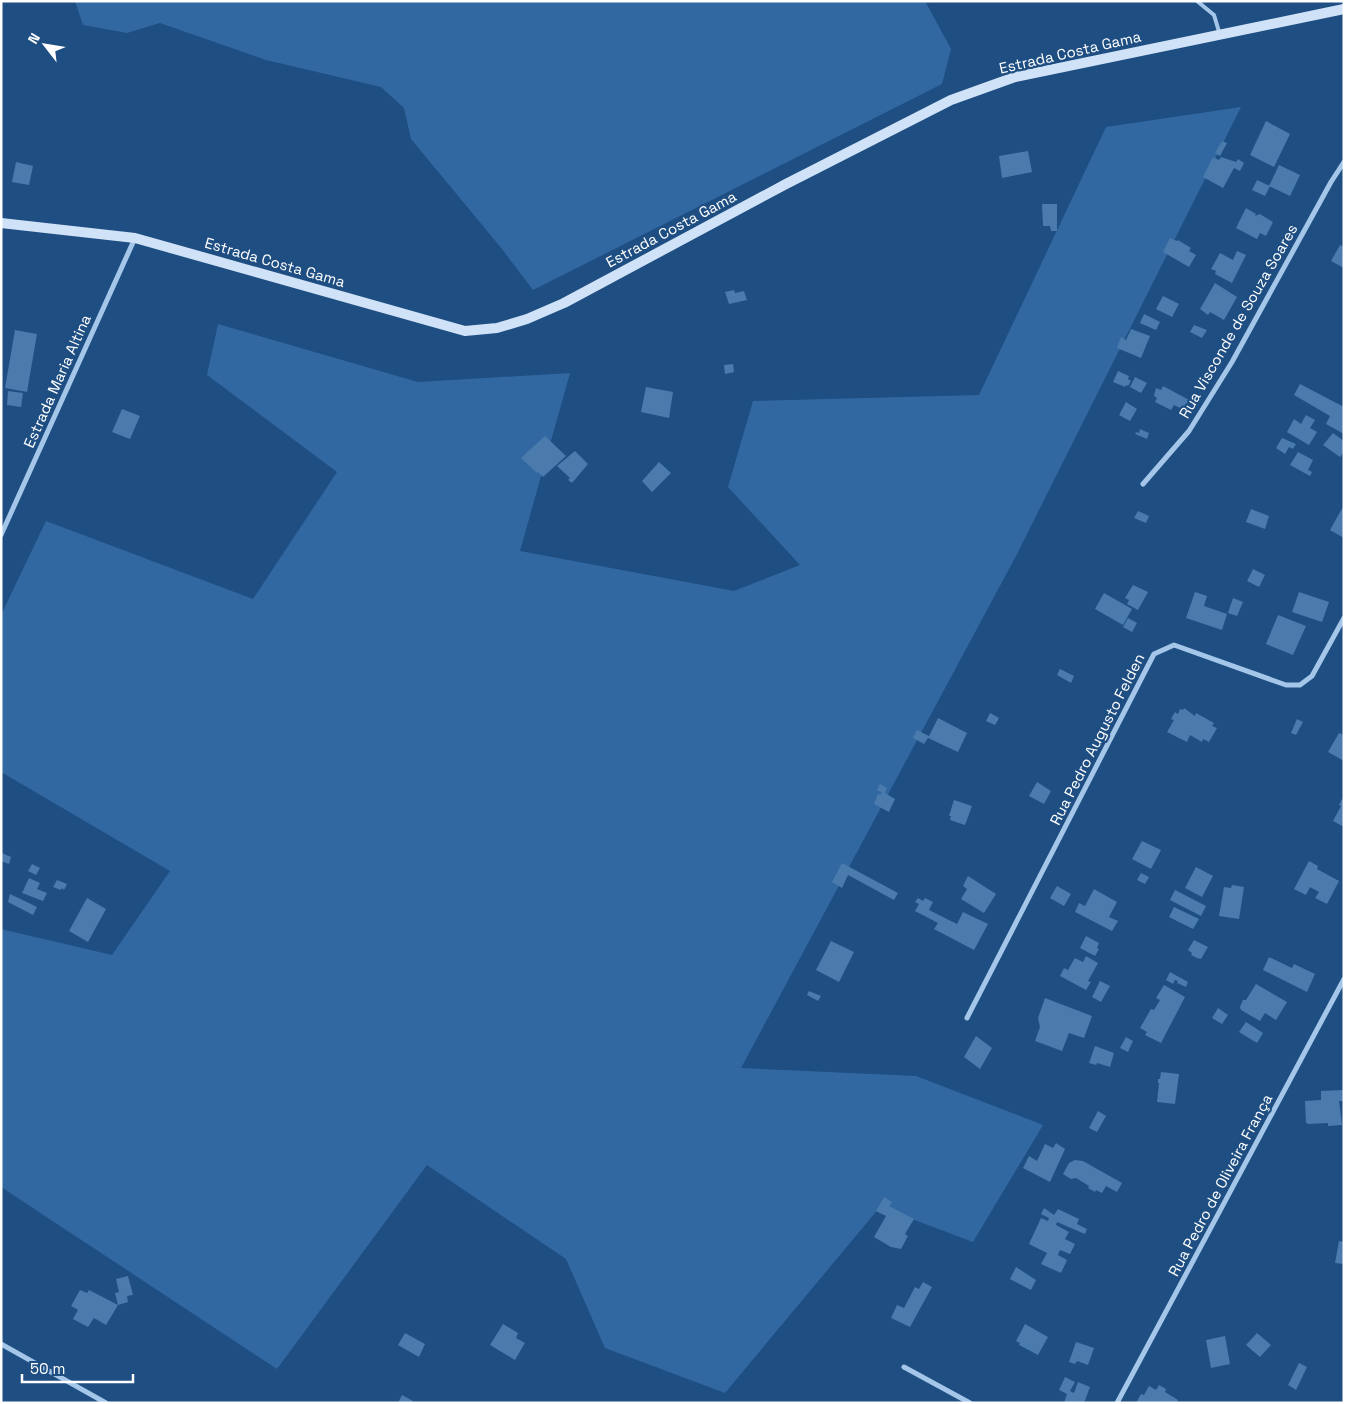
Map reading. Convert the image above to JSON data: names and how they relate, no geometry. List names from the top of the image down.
{
  "streets": {
    "main road": ["Estrada Costa Gama"],
    "street": [
      "Rua Visconde de Souza Soares",
      "Estrada Maria Altina",
      "Rua Pedro Augusto Felden",
      "Rua Pedro de Oliveira França"
    ]
  },
  "crossings": [
    ["Estrada Costa Gama", "Estrada Maria Altina"]
  ],
  "scale_bar": "50 m",
  "north": "top left"
}
